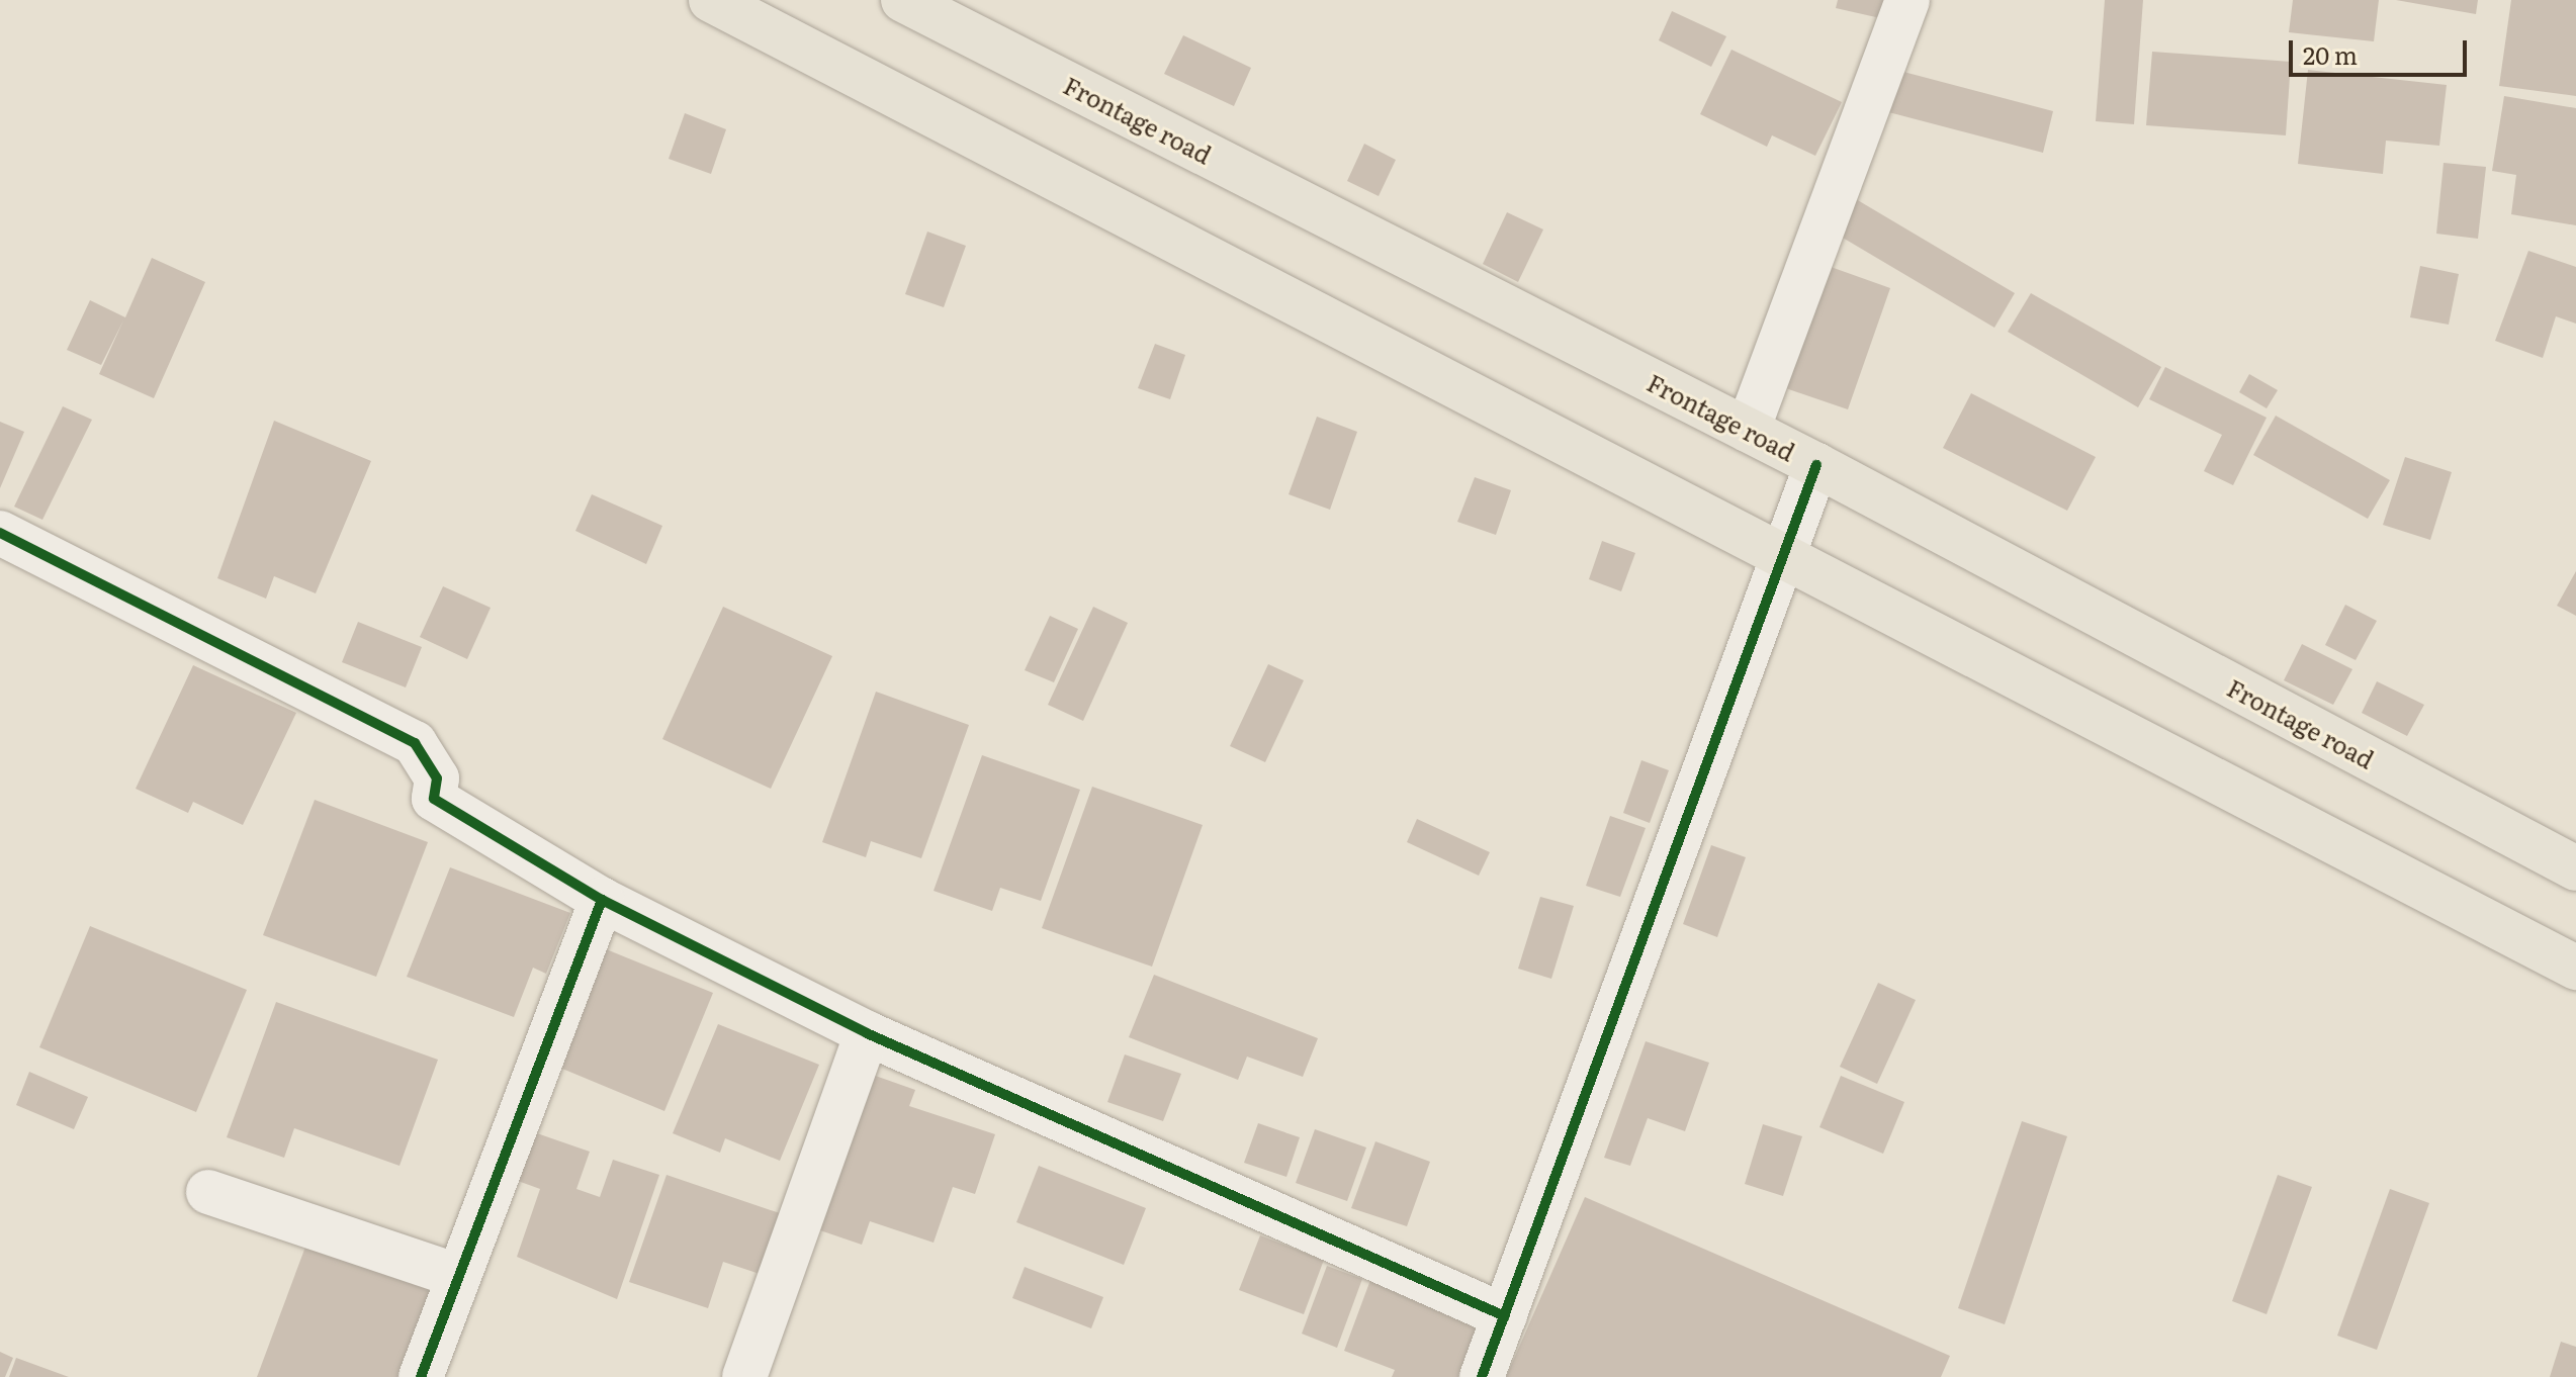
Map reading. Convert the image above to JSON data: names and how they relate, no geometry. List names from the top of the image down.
{
  "streets": {
    "main road": ["Frontage road"]
  },
  "scale_bar": "20 m"
}
